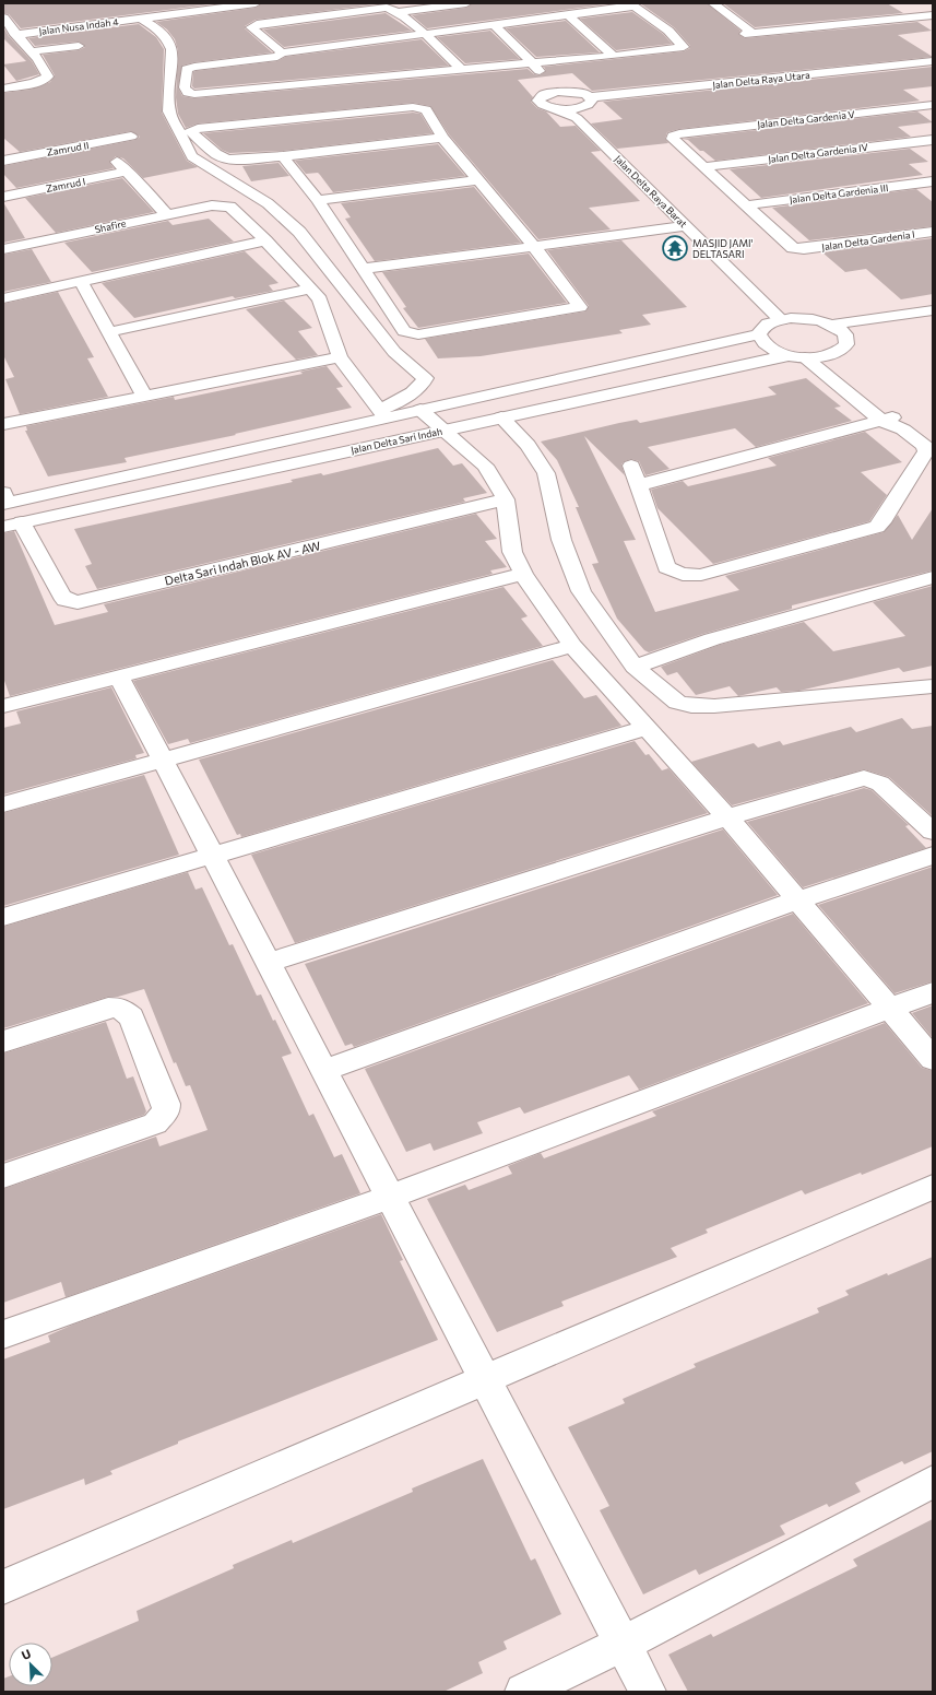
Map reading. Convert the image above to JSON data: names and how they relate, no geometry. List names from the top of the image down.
{
  "streets": {
    "street": [
      "Jalan Nusa Indah 4",
      "Jalan Delta Raya Utara",
      "Jalan Delta Gardenia V",
      "Zamrud II",
      "Jalan Delta Gardenia IV",
      "Zamrud I",
      "Jalan Delta Raya Barat",
      "Jalan Delta Gardenia III",
      "Shafire",
      "Jalan Delta Gardenia I",
      "Jalan Delta Sari Indah",
      "Delta Sari Indah Blok AV - AW"
    ]
  },
  "crossings": [
    ["Jalan Delta Gardenia V", "Jalan Delta Gardenia IV"],
    ["Jalan Delta Gardenia III", "Jalan Delta Gardenia I"],
    ["Jalan Delta Sari Indah", "Delta Sari Indah Blok AV - AW"]
  ],
  "places": {
    "temple": ["MASJID JAMI' DELTASARI"]
  },
  "north": "top left"
}
